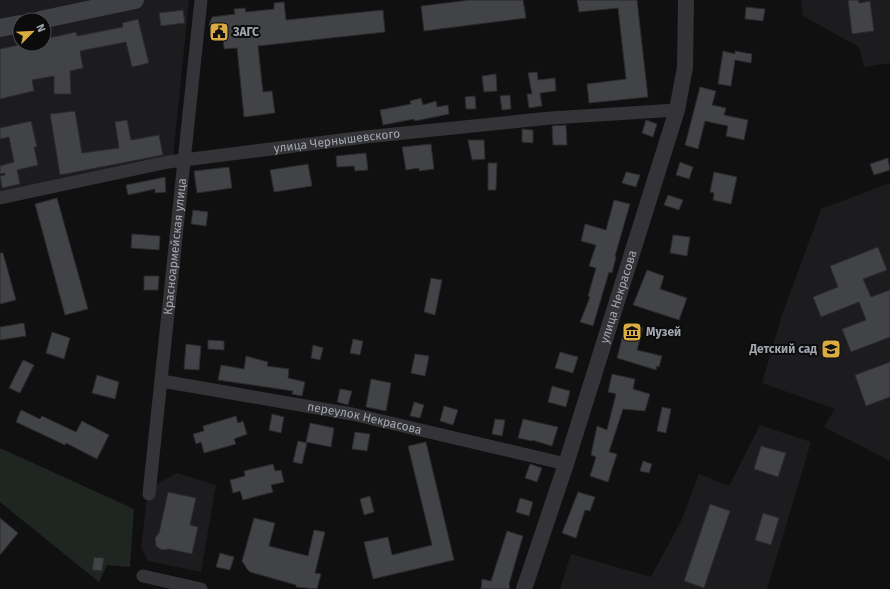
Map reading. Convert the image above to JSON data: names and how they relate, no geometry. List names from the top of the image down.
{
  "streets": {
    "street": [
      "улица Чернышевского",
      "Красноармейская улица",
      "улица Некрасова",
      "переулок Некрасова"
    ]
  },
  "crossings": [
    ["улица Чернышевского", "Красноармейская улица"],
    ["улица Чернышевского", "улица Некрасова"],
    ["Красноармейская улица", "переулок Некрасова"],
    ["улица Некрасова", "переулок Некрасова"]
  ],
  "places": {
    "public building": ["ЗАГС"],
    "museum": ["Музей"],
    "school or university": ["Детский сад"]
  },
  "north": "top right"
}
